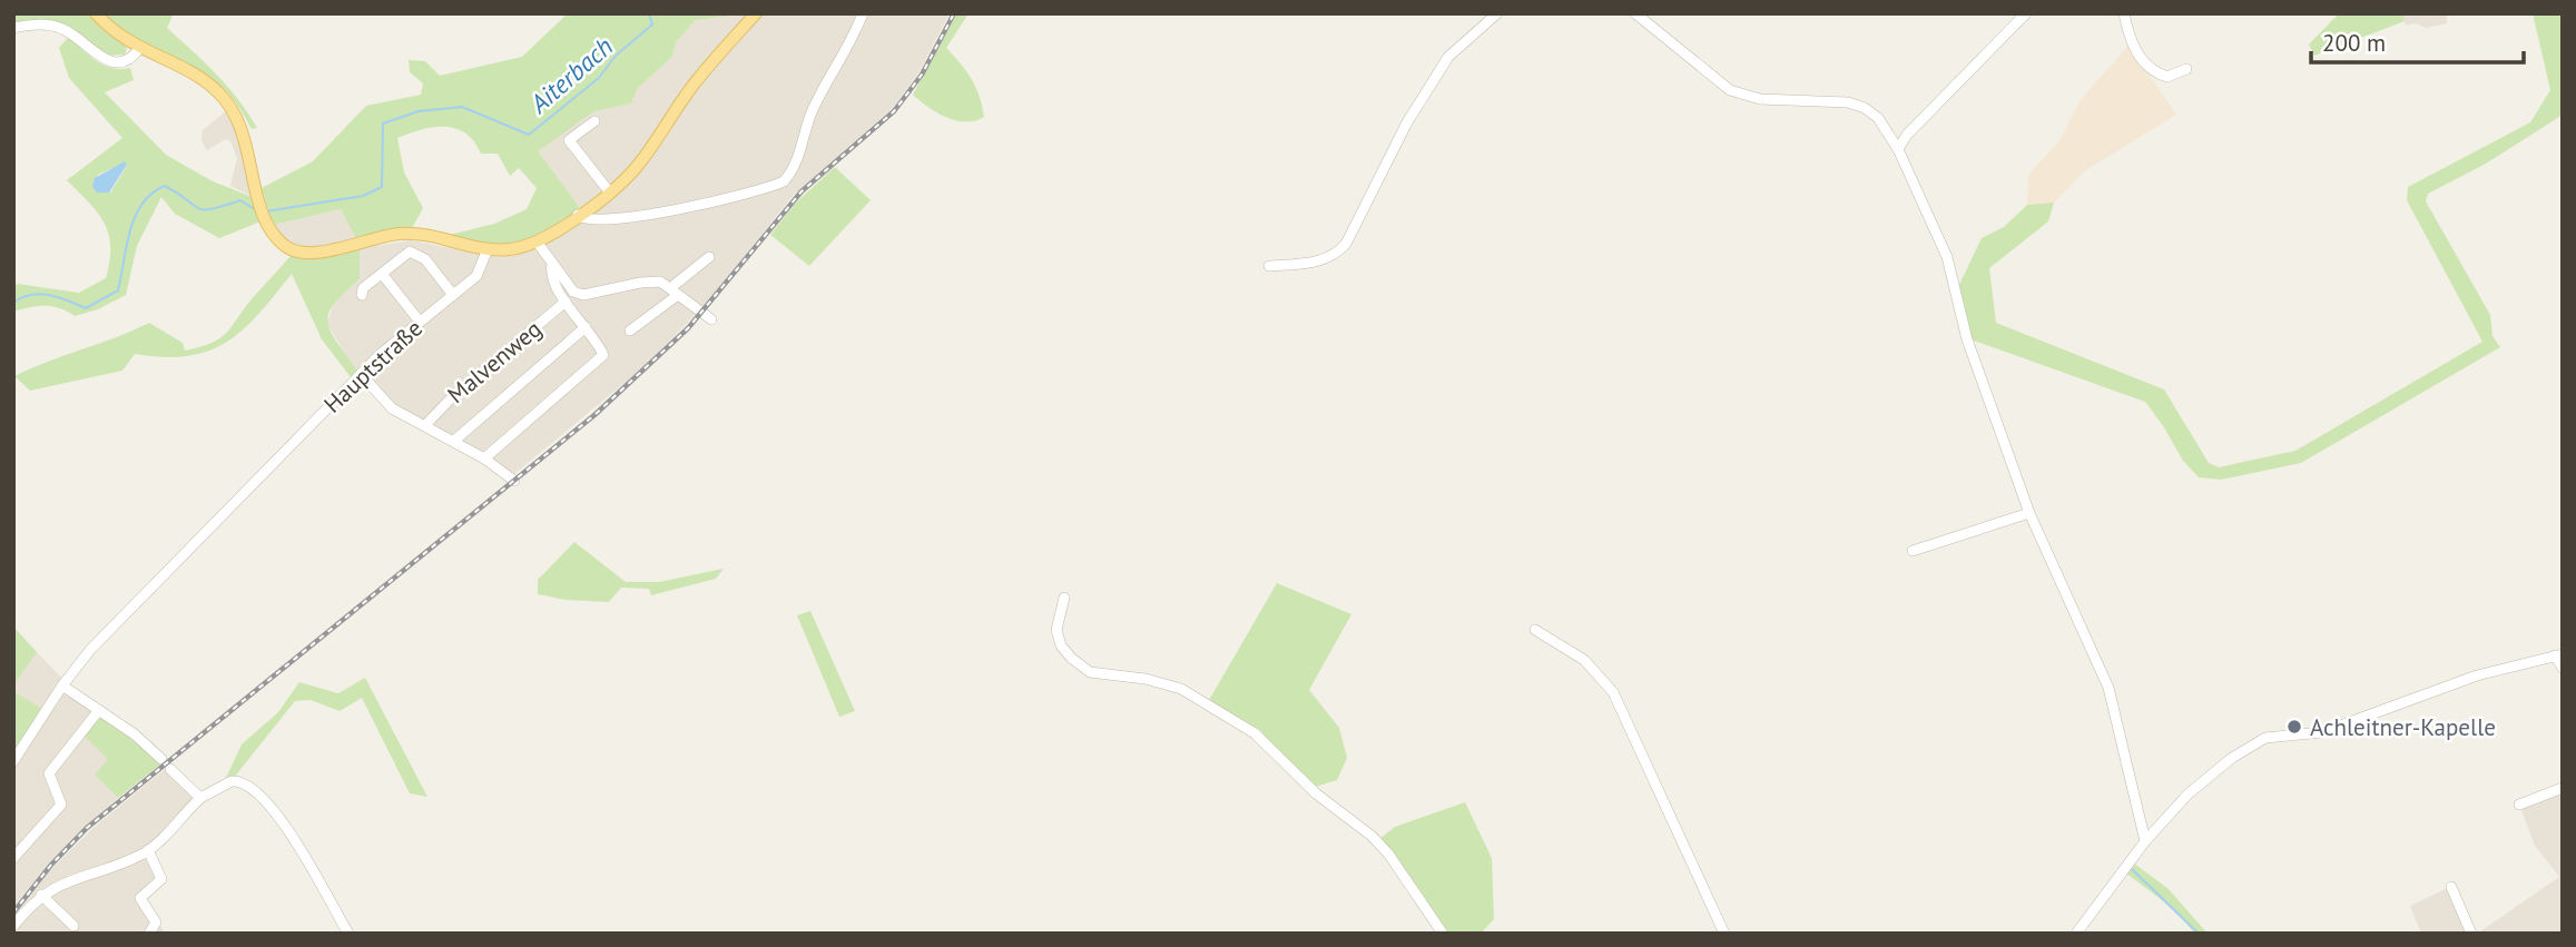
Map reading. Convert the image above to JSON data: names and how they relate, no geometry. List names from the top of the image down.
{
  "streets": {
    "street": ["Malvenweg", "Hauptstraße"]
  },
  "water": ["Aiterbach"],
  "places": ["Achleitner-Kapelle"],
  "scale_bar": "200 m"
}
